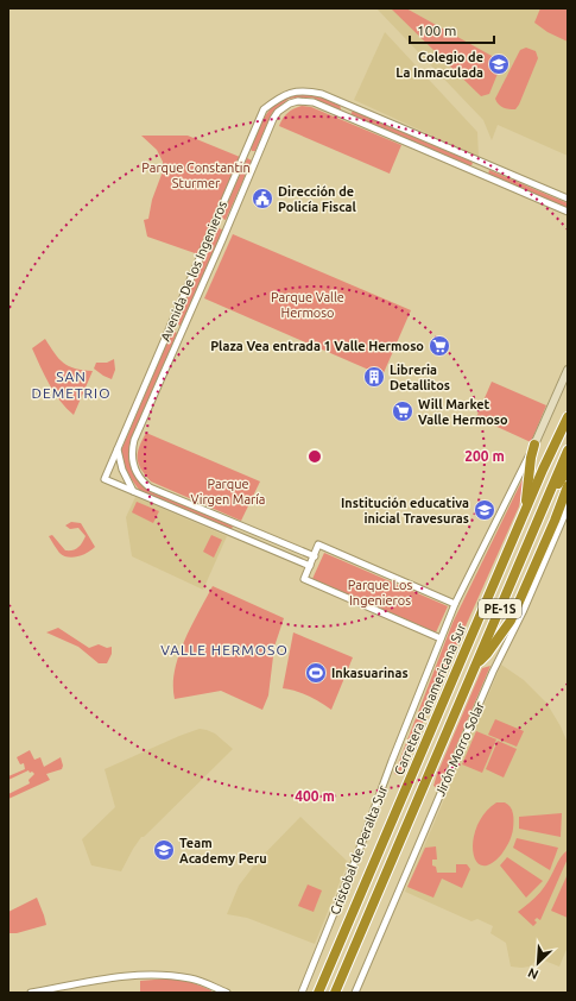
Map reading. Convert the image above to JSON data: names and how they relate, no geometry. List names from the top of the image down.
{
  "streets": {
    "highway": ["PE-1S", "Carretera Panamericana Sur"],
    "main road": ["Cristobal de Peralta Sur"],
    "street": ["Avenida De los Ingenieros", "Jirón Morro Solar"]
  },
  "districts": ["SAN DEMETRIO", "VALLE HERMOSO"],
  "parks": [
    "Parque Constantin Sturmer",
    "Parque Valle Hermoso",
    "Parque Virgen María",
    "Parque Los Ingenieros"
  ],
  "places": {
    "school or university": ["Colegio de La Inmaculada", "Institución educativa inicial Travesuras", "Team Academy Peru"],
    "public building": ["Dirección de Policía Fiscal"],
    "supermarket": ["Plaza Vea entrada 1 Valle Hermoso", "Will Market Valle Hermoso"],
    "building": ["Libreria Detallitos"],
    "sports": ["Inkasuarinas"]
  },
  "scale_bar": "100 m",
  "north": "bottom left",
  "rings": ["200 m", "400 m"]
}
